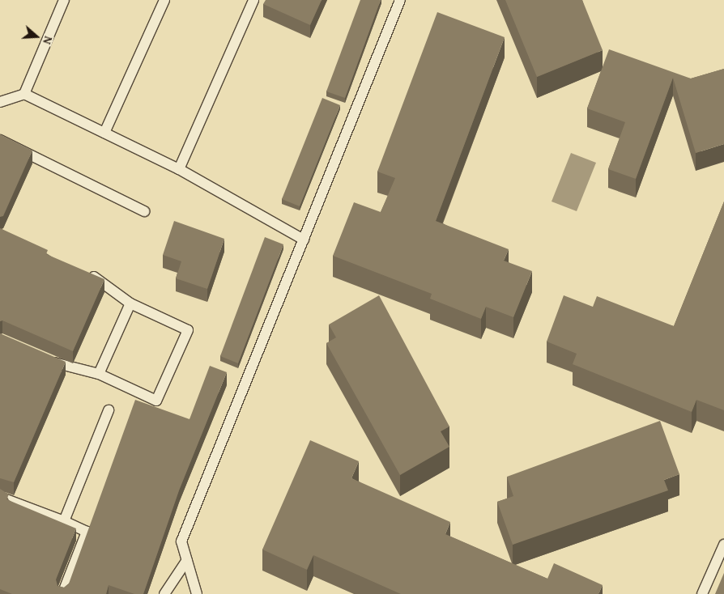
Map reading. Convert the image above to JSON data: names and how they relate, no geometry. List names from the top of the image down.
{
  "north": "right"
}
